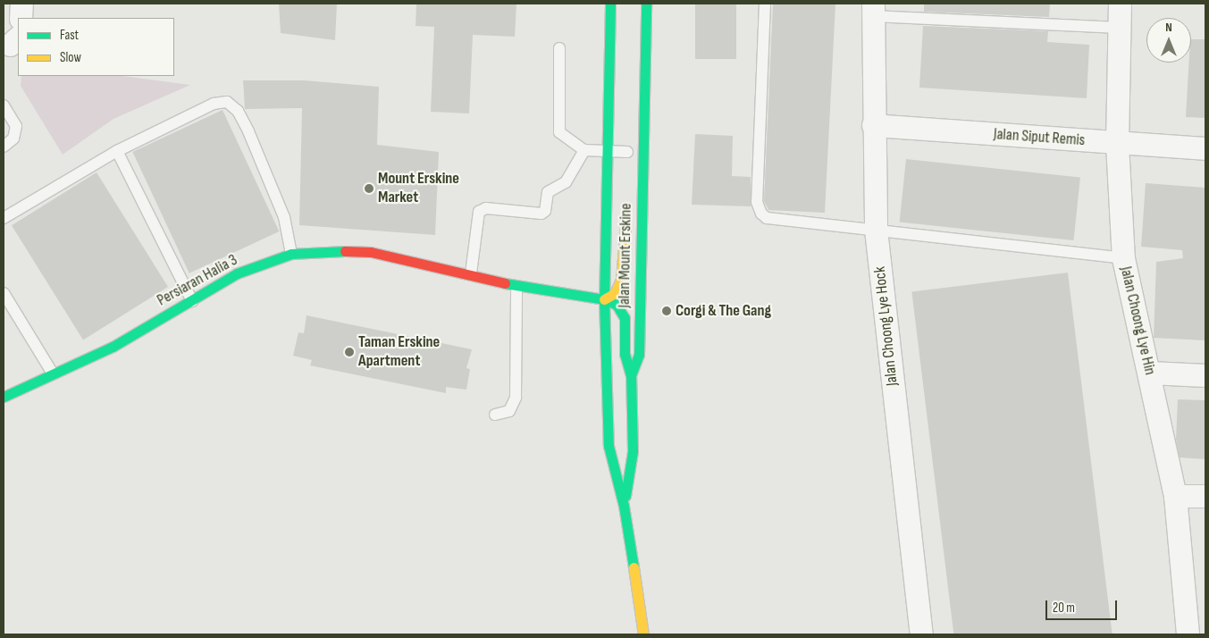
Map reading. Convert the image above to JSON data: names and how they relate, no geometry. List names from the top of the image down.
{
  "streets": {
    "main road": ["Jalan Mount Erskine", "Persiaran Halia 3"],
    "street": ["Jalan Siput Remis", "Jalan Choong Lye Hin", "Jalan Choong Lye Hock"]
  },
  "crossings": [
    ["Jalan Siput Remis", "Jalan Choong Lye Hin"],
    ["Jalan Siput Remis", "Jalan Choong Lye Hock"],
    ["Jalan Mount Erskine", "Persiaran Halia 3"]
  ],
  "places": ["Mount Erskine Market", "Corgi & The Gang", "Taman Erskine Apartment"],
  "legend": ["Fast", "Slow"],
  "scale_bar": "20 m",
  "north": "top"
}
